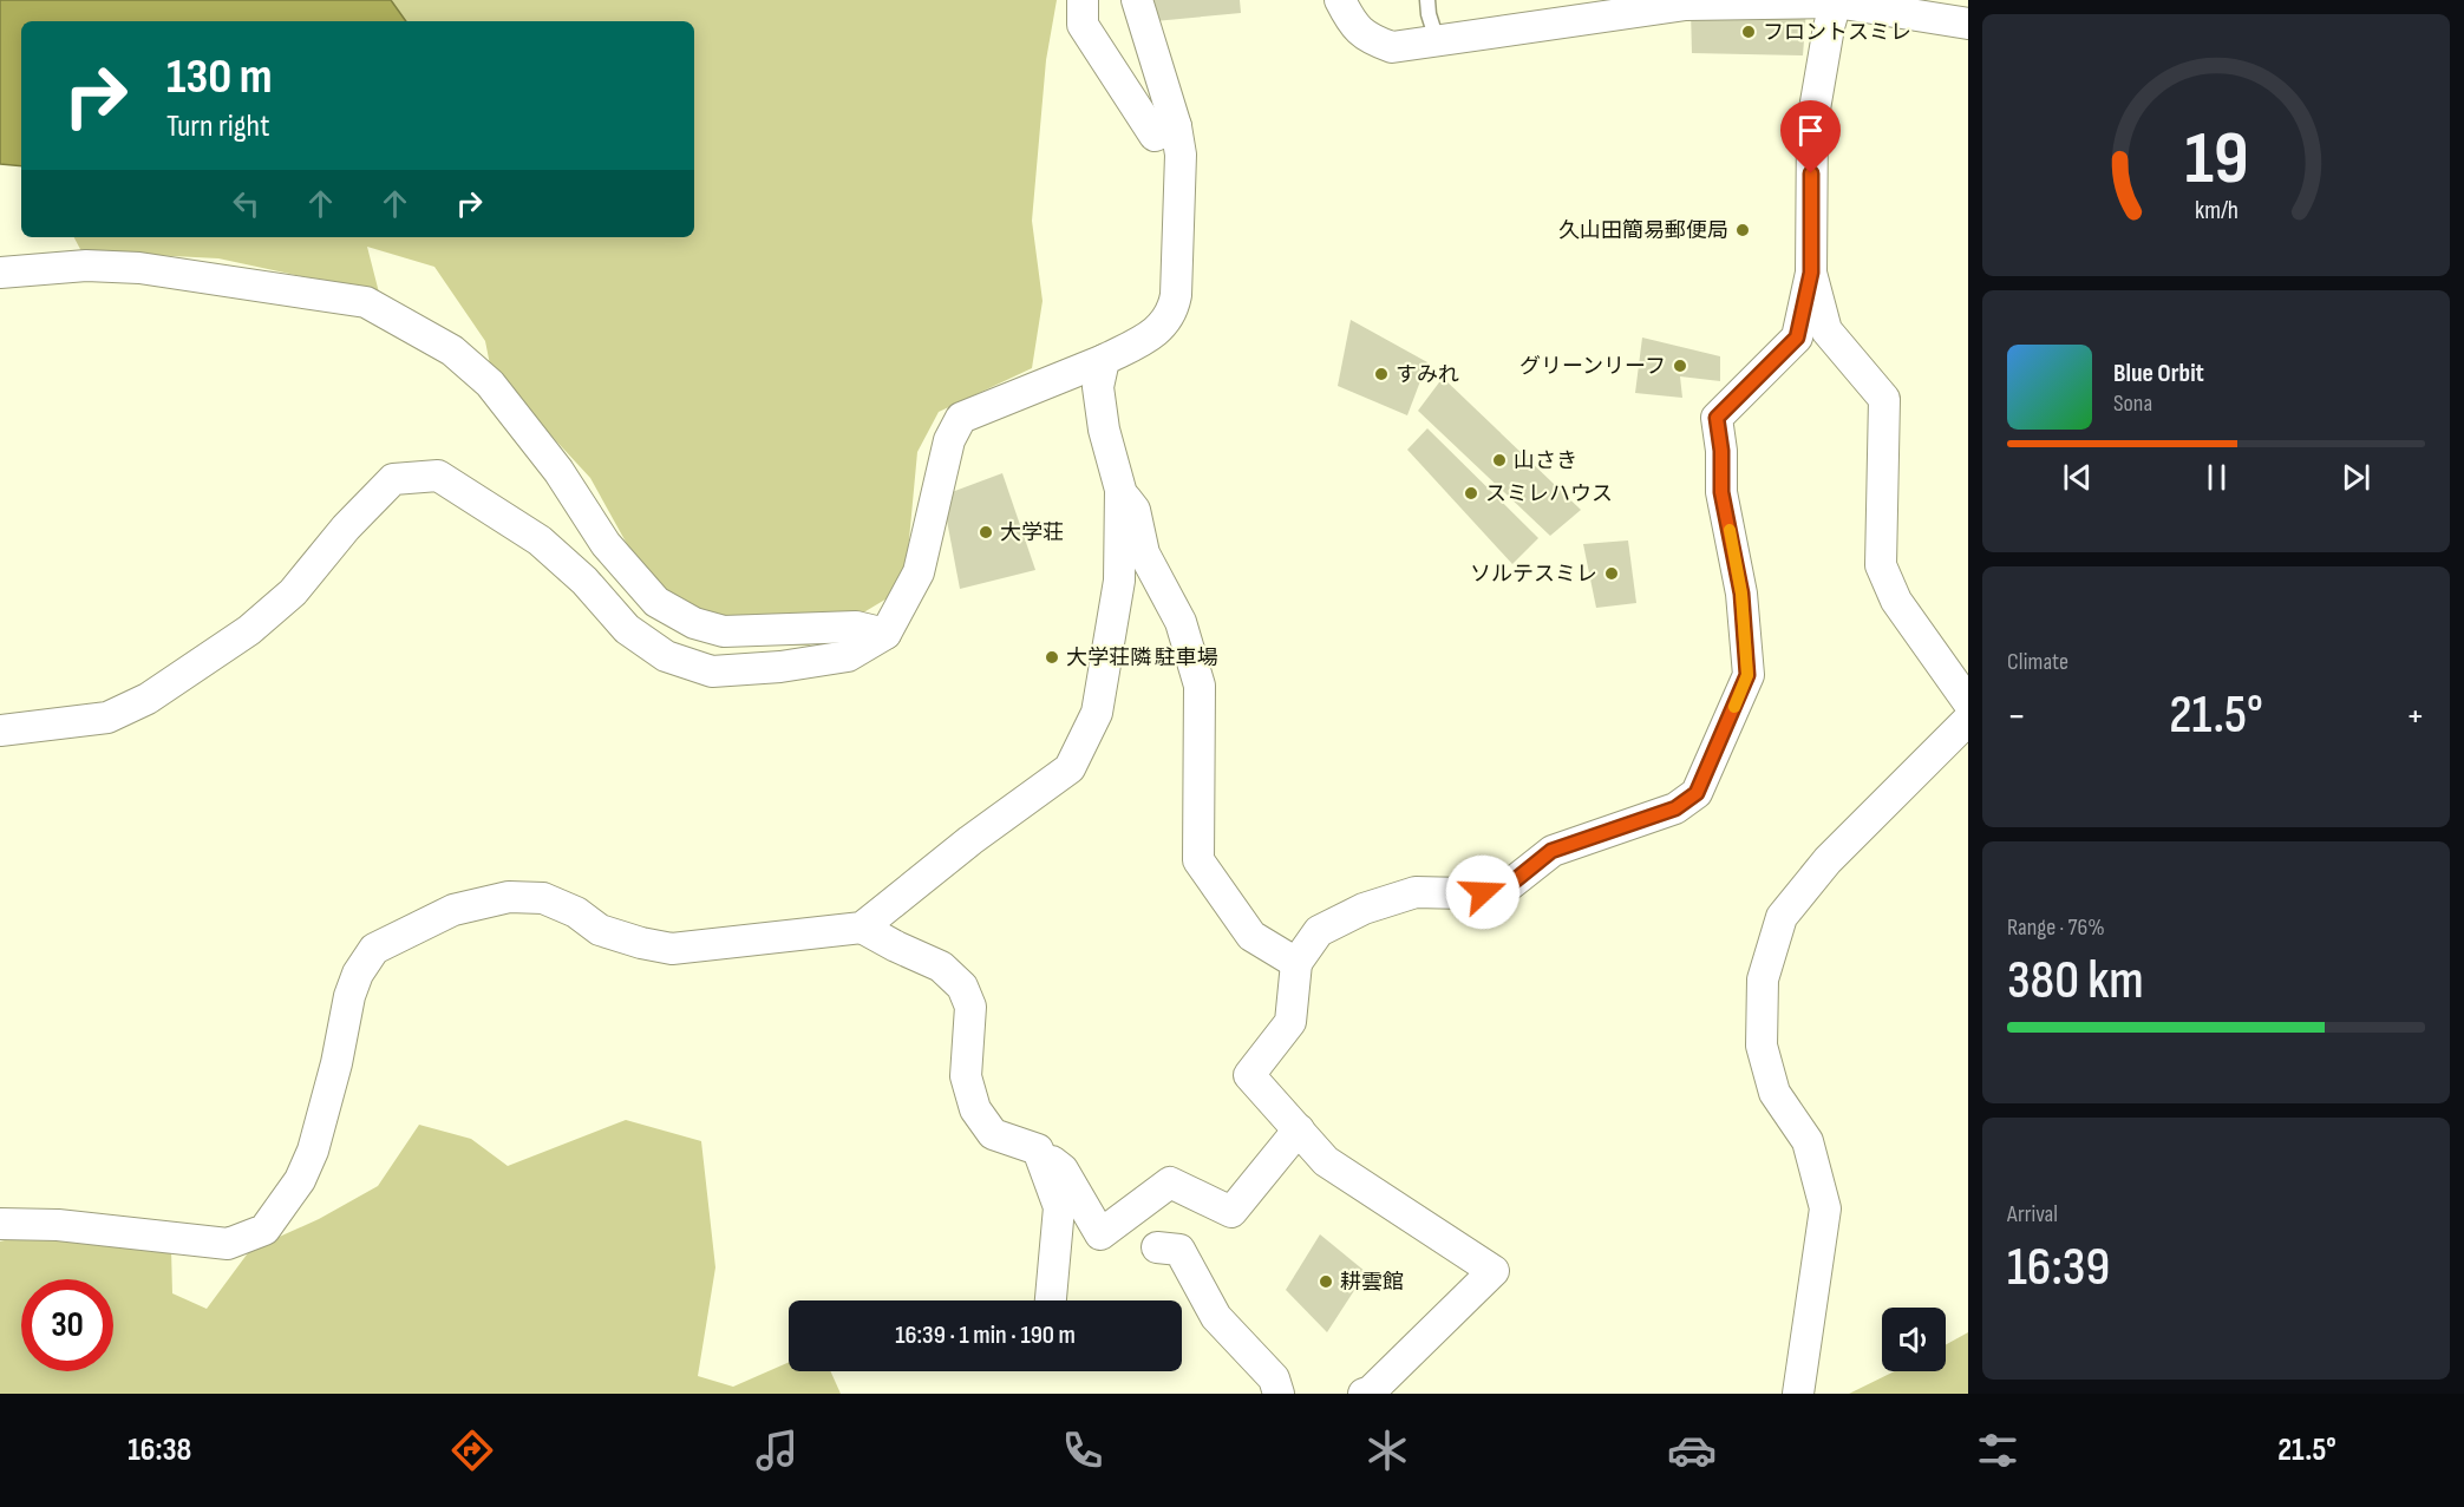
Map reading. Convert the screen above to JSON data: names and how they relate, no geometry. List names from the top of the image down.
{
  "places": [
    "フロントスミレ",
    "久山田簡易郵便局",
    "グリーンリーフ",
    "すみれ",
    "山さき",
    "スミレハウス",
    "大学荘",
    "ソルテスミレ",
    "大学荘隣 駐車場",
    "耕雲館"
  ],
  "page": {
    "turn": ["130 m", "Turn right"],
    "song": ["Blue Orbit", "Sona"],
    "tile": [
      "Climate",
      ["Range · 76%", "380 km"],
      ["Arrival", "16:39"]
    ],
    "heat": ["−", "21.5°", "+"],
    "limit": "30",
    "trip": "16:39 · 1 min · 190 m",
    "tabs": ["16:38", "21.5°"],
    "gauge": ["19", "km/h"]
  }
}
